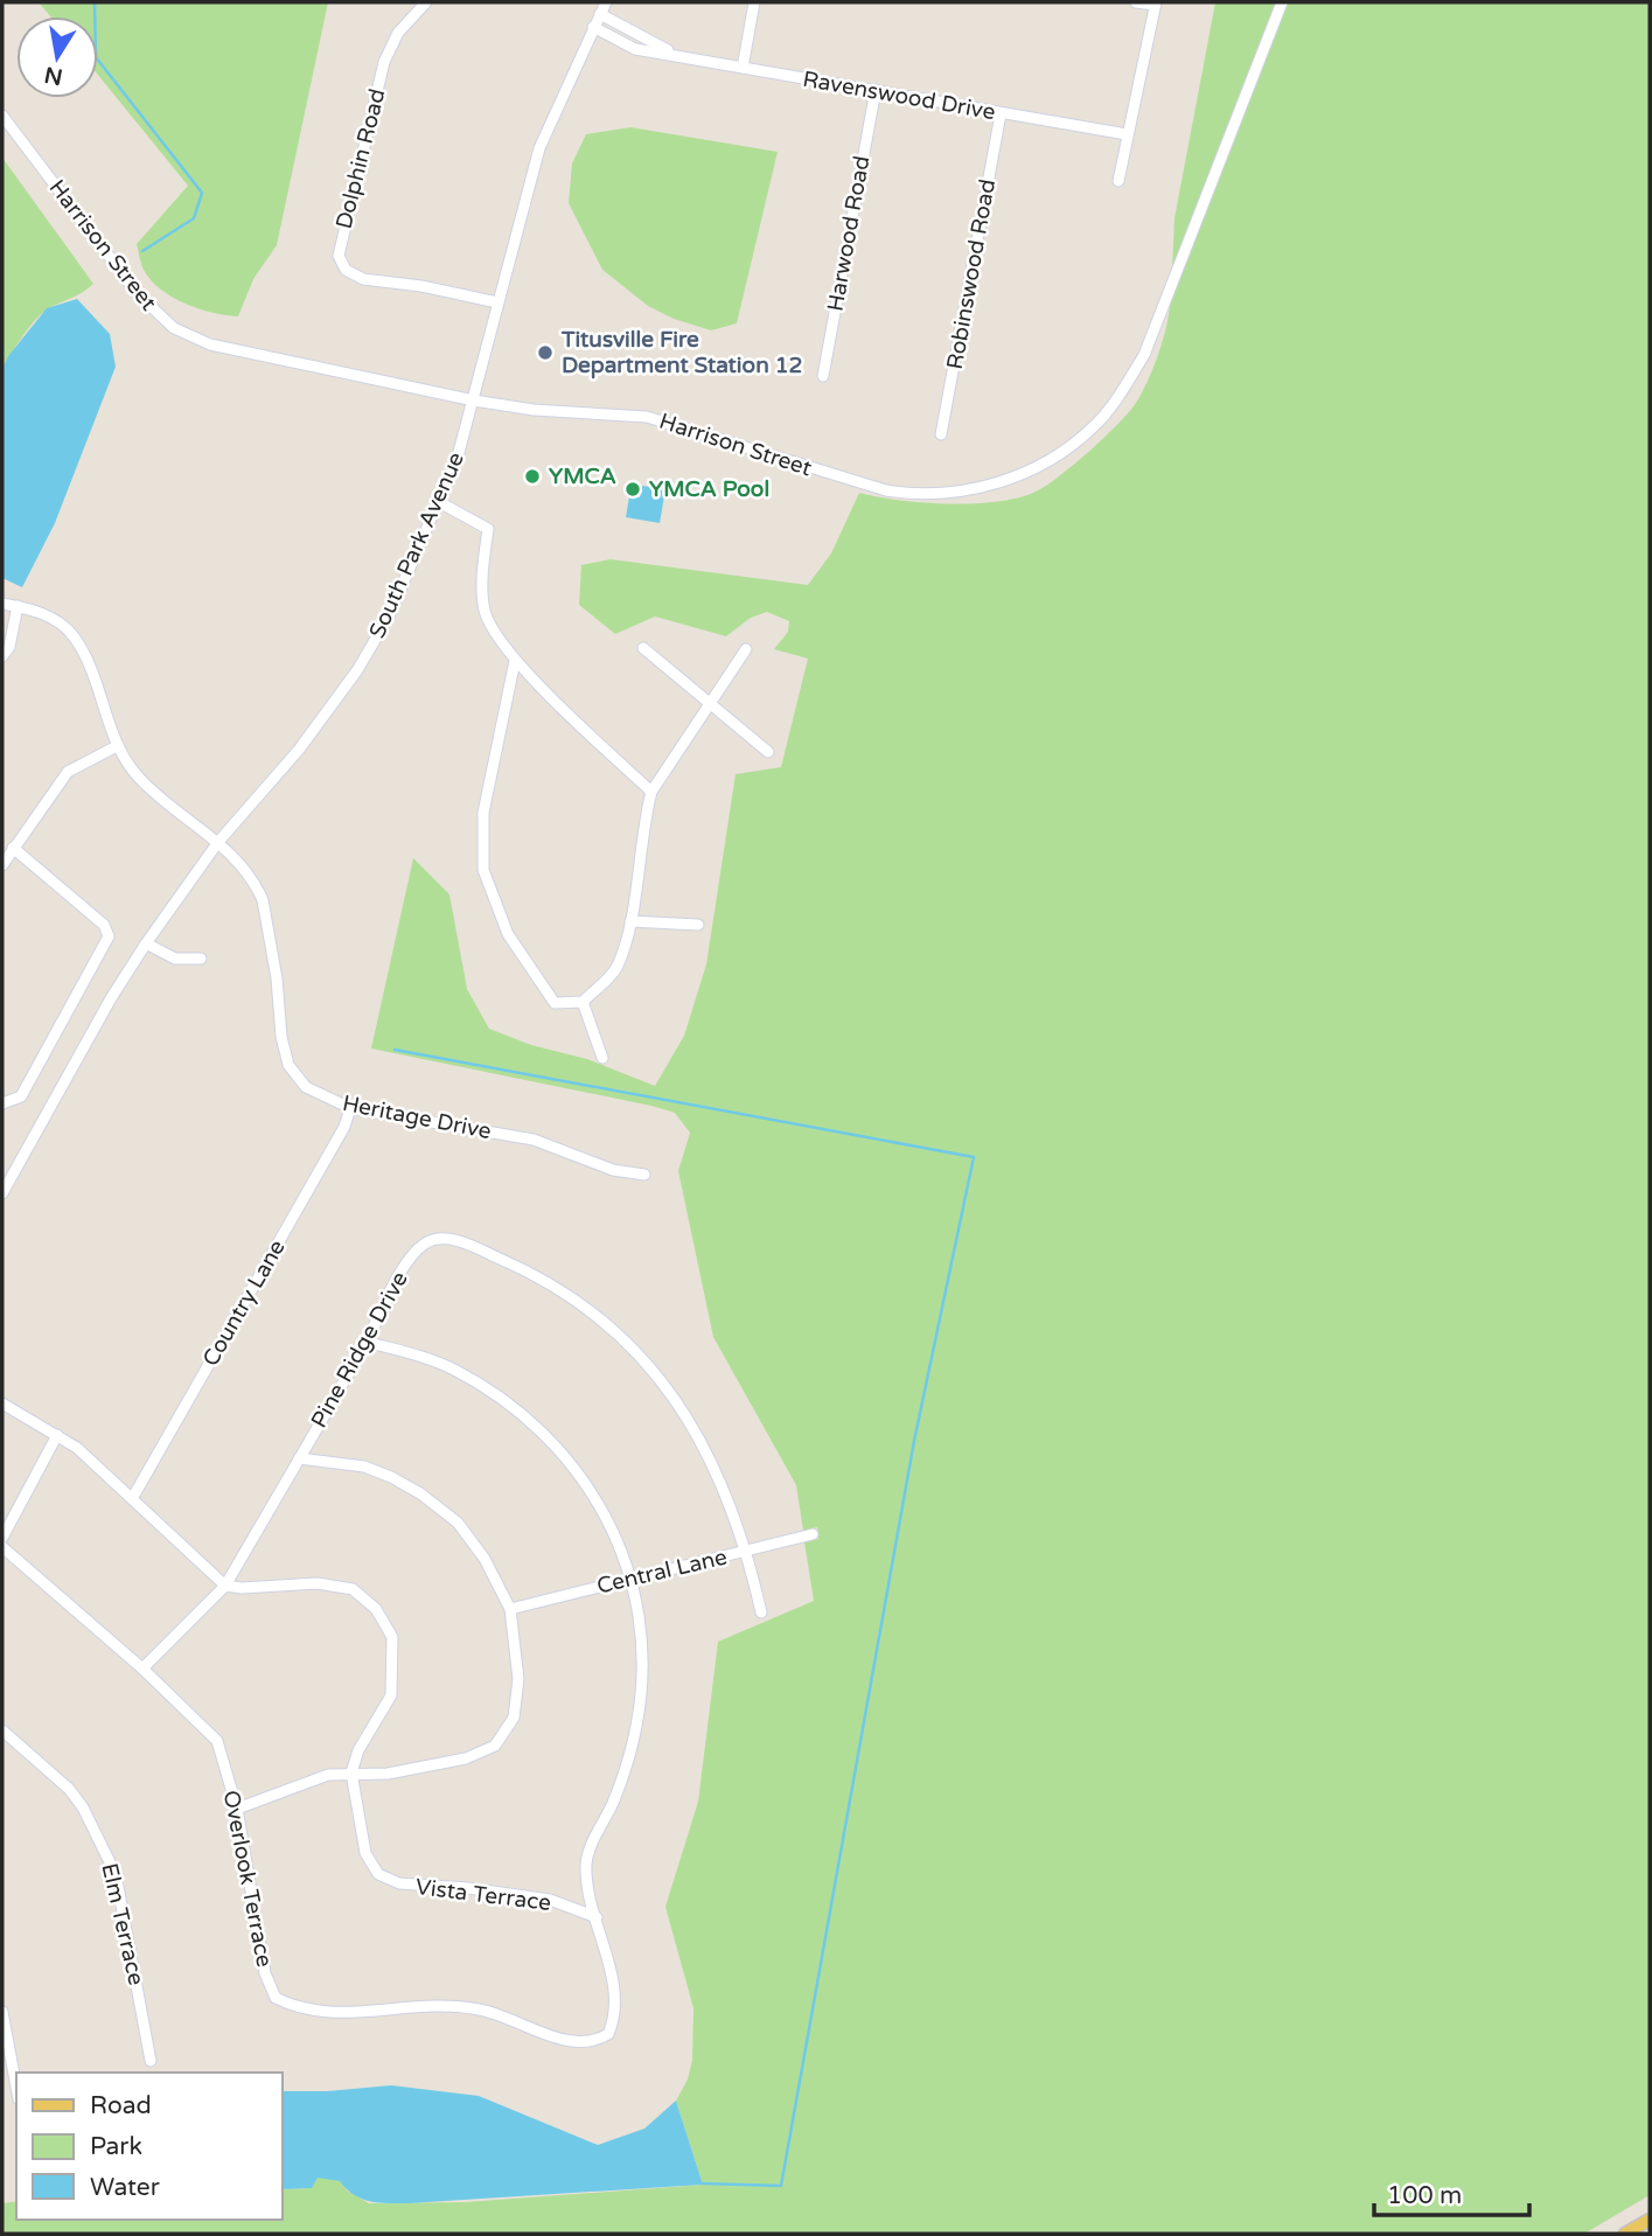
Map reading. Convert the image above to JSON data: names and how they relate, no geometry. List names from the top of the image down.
{
  "streets": {
    "street": [
      "Ravenswood Drive",
      "Dolphin Road",
      "Harwood Road",
      "Harrison Street",
      "Robinswood Road",
      "South Park Avenue",
      "Heritage Drive",
      "Country Lane",
      "Pine Ridge Drive",
      "Central Lane",
      "Overlook Terrace",
      "Vista Terrace",
      "Elm Terrace"
    ]
  },
  "crossings": [
    ["Ravenswood Drive", "Harwood Road"],
    ["Ravenswood Drive", "Robinswood Road"],
    ["Ravenswood Drive", "South Park Avenue"],
    ["Dolphin Road", "South Park Avenue"],
    ["Harrison Street", "South Park Avenue"],
    ["South Park Avenue", "Heritage Drive"],
    ["Heritage Drive", "Country Lane"],
    ["Pine Ridge Drive", "Central Lane"],
    ["Pine Ridge Drive", "Overlook Terrace"],
    ["Central Lane", "Overlook Terrace"],
    ["Overlook Terrace", "Vista Terrace"]
  ],
  "places": ["Titusville Fire Department Station 12", "YMCA", "YMCA Pool"],
  "legend": ["Road", "Park", "Water"],
  "scale_bar": "100 m",
  "north": "bottom"
}
